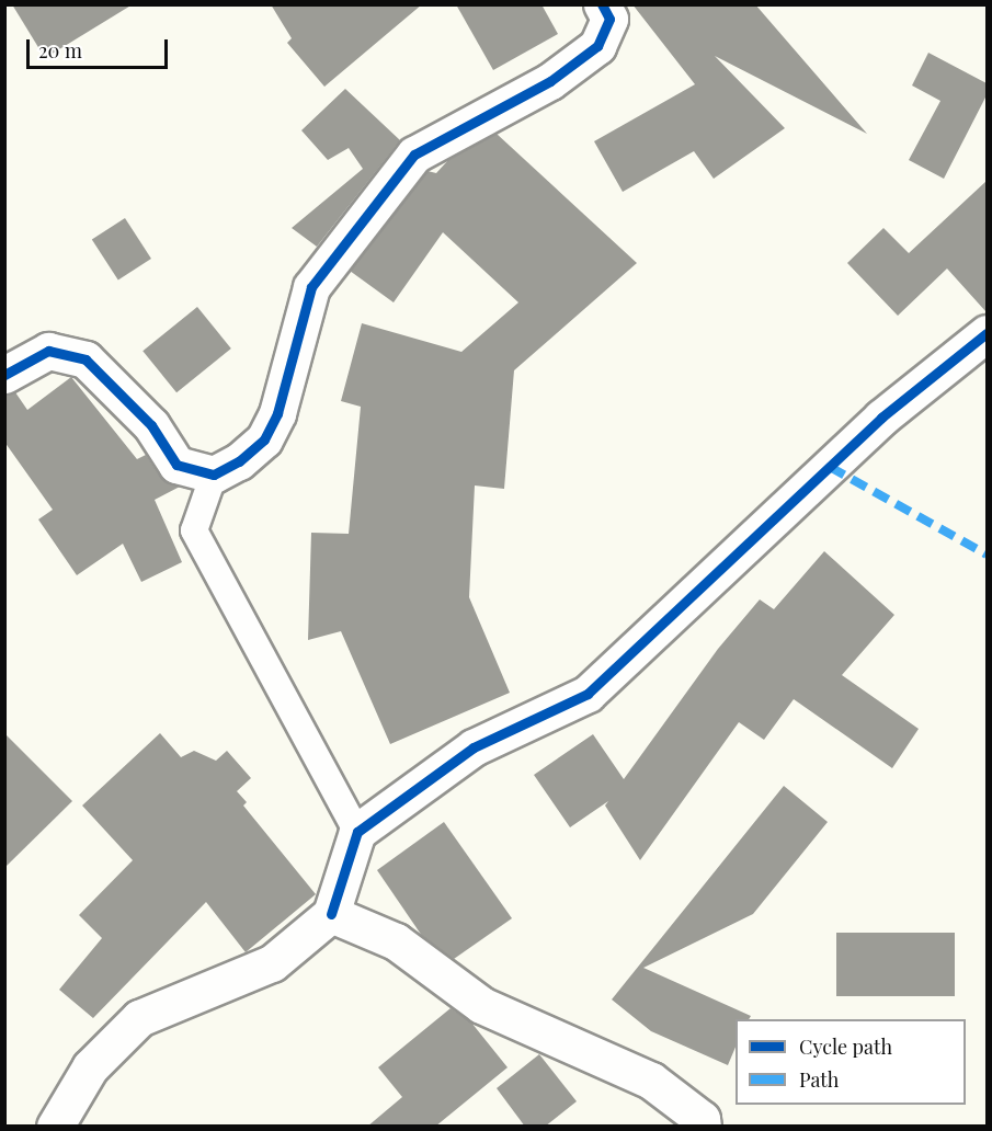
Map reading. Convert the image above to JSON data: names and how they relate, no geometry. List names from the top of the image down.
{
  "legend": ["Cycle path", "Path"],
  "scale_bar": "20 m"
}
